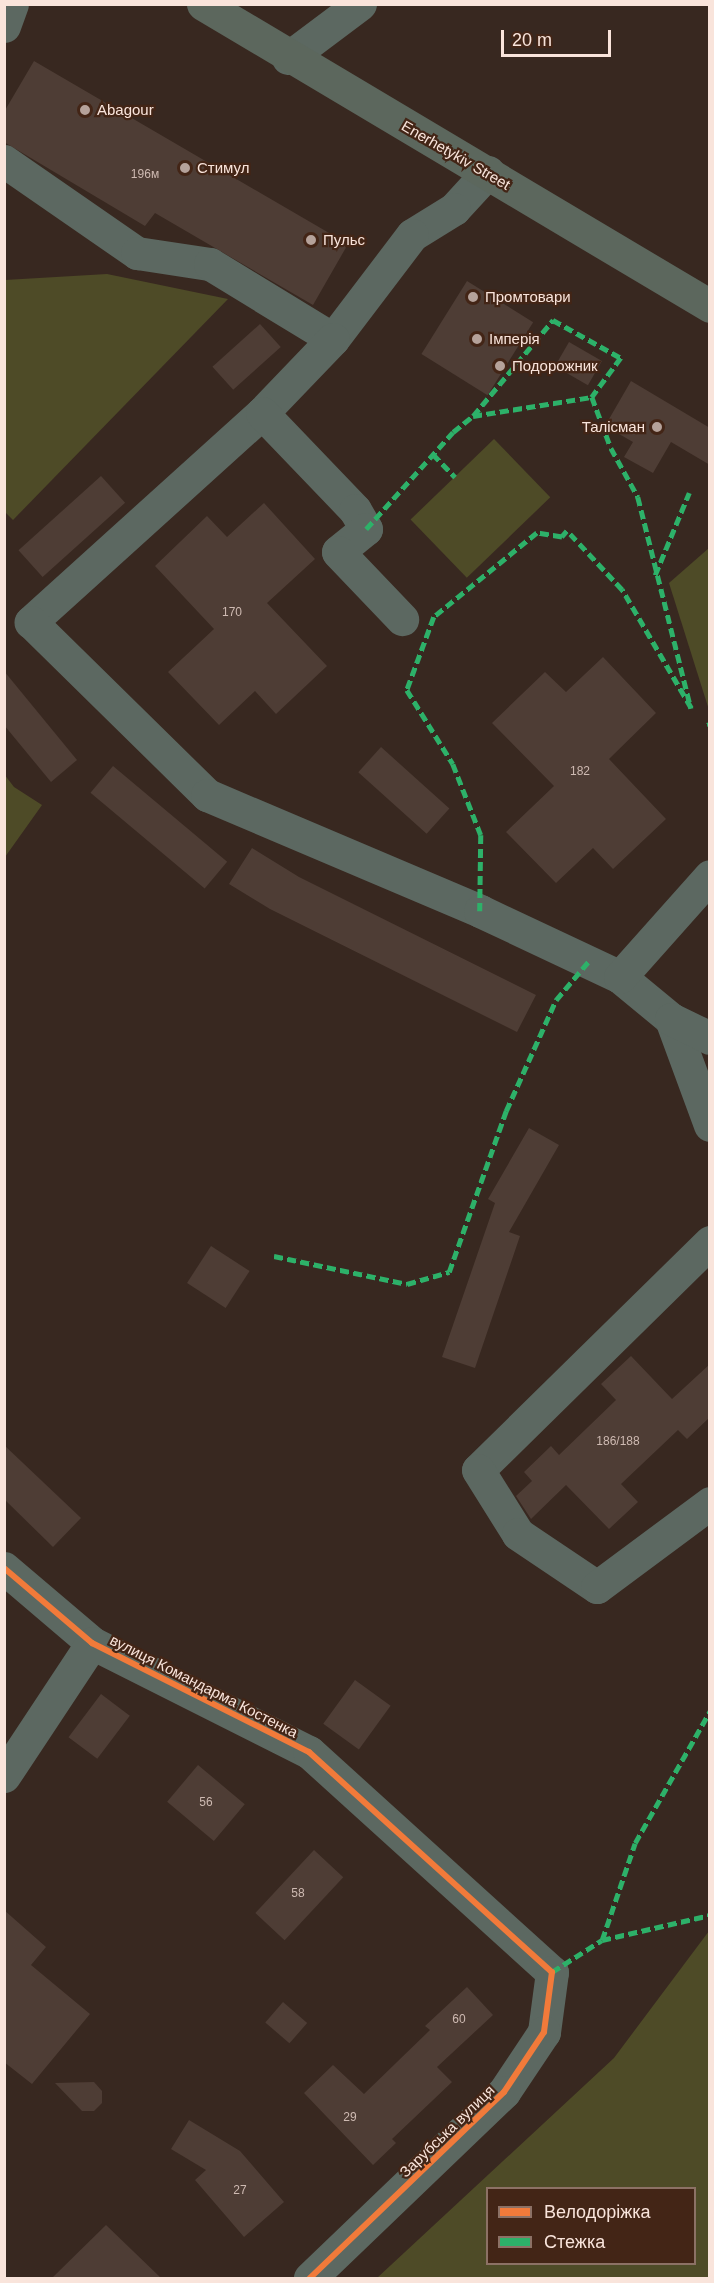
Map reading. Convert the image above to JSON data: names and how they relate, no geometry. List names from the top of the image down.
{
  "streets": {
    "main road": ["Enerhetykiv Street"],
    "street": ["вулиця Командарма Костенка", "Зарубська вулиця"]
  },
  "crossings": [
    ["вулиця Командарма Костенка", "Зарубська вулиця"]
  ],
  "places": [
    "Abagour",
    "Стимул",
    "Пульс",
    "Промтовари",
    "Імперія",
    "Подорожник",
    "Талісман"
  ],
  "house_numbers": [
    "196м",
    "170",
    "182",
    "186/188",
    "56",
    "58",
    "60",
    "29",
    "27"
  ],
  "legend": ["Велодоріжка", "Стежка"],
  "scale_bar": "20 m"
}
